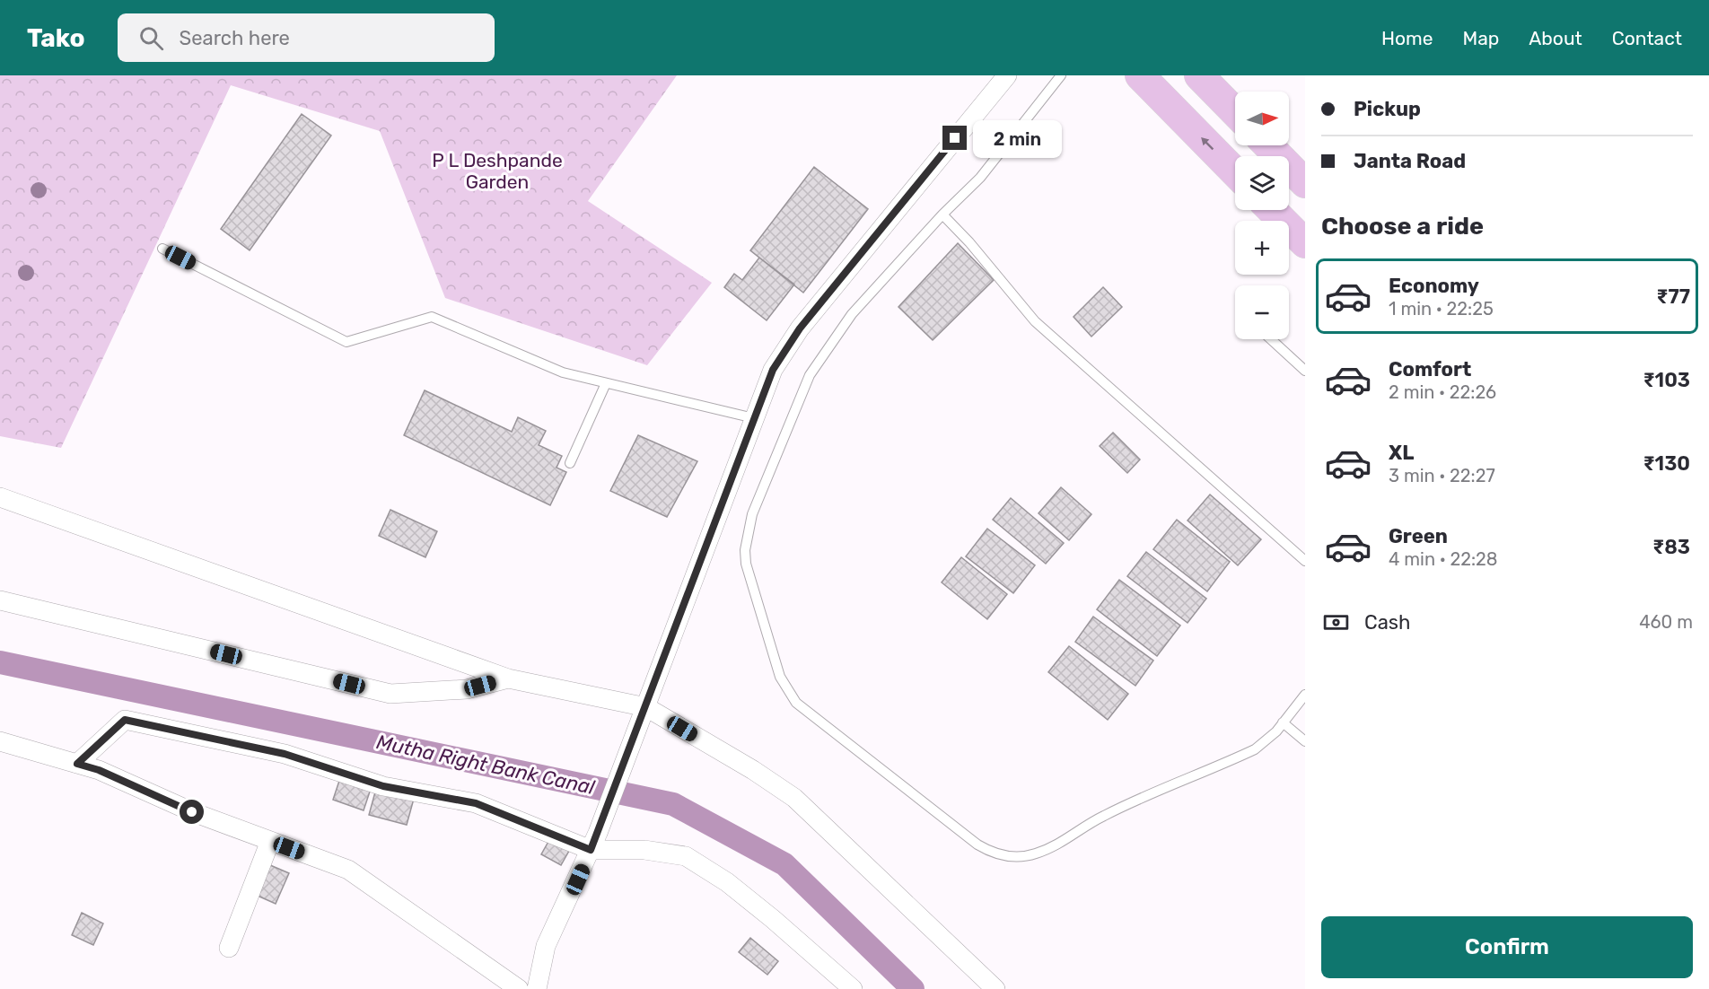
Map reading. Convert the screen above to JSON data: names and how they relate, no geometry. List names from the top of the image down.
{
  "water": ["Mutha Right Bank Canal"],
  "parks": ["P L Deshpande Garden"],
  "north": "right",
  "page": {
    "header": "Tako",
    "search": "Search here",
    "nav": [
      "Home",
      "Map",
      "About",
      "Contact"
    ],
    "banner": ["Pickup", "Janta Road"],
    "map_buttons": ["+", "−"],
    "bubble": "2 min",
    "heading": "Choose a ride",
    "list": [
      {
        "name": "Economy",
        "note": "1 min · 22:25",
        "value": "₹77"
      },
      {
        "name": "Comfort",
        "note": "2 min · 22:26",
        "value": "₹103"
      },
      {
        "name": "XL",
        "note": "3 min · 22:27",
        "value": "₹130"
      },
      {
        "name": "Green",
        "note": "4 min · 22:28",
        "value": "₹83"
      }
    ],
    "pay": ["Cash", "460 m"],
    "buttons": "Confirm"
  }
}
